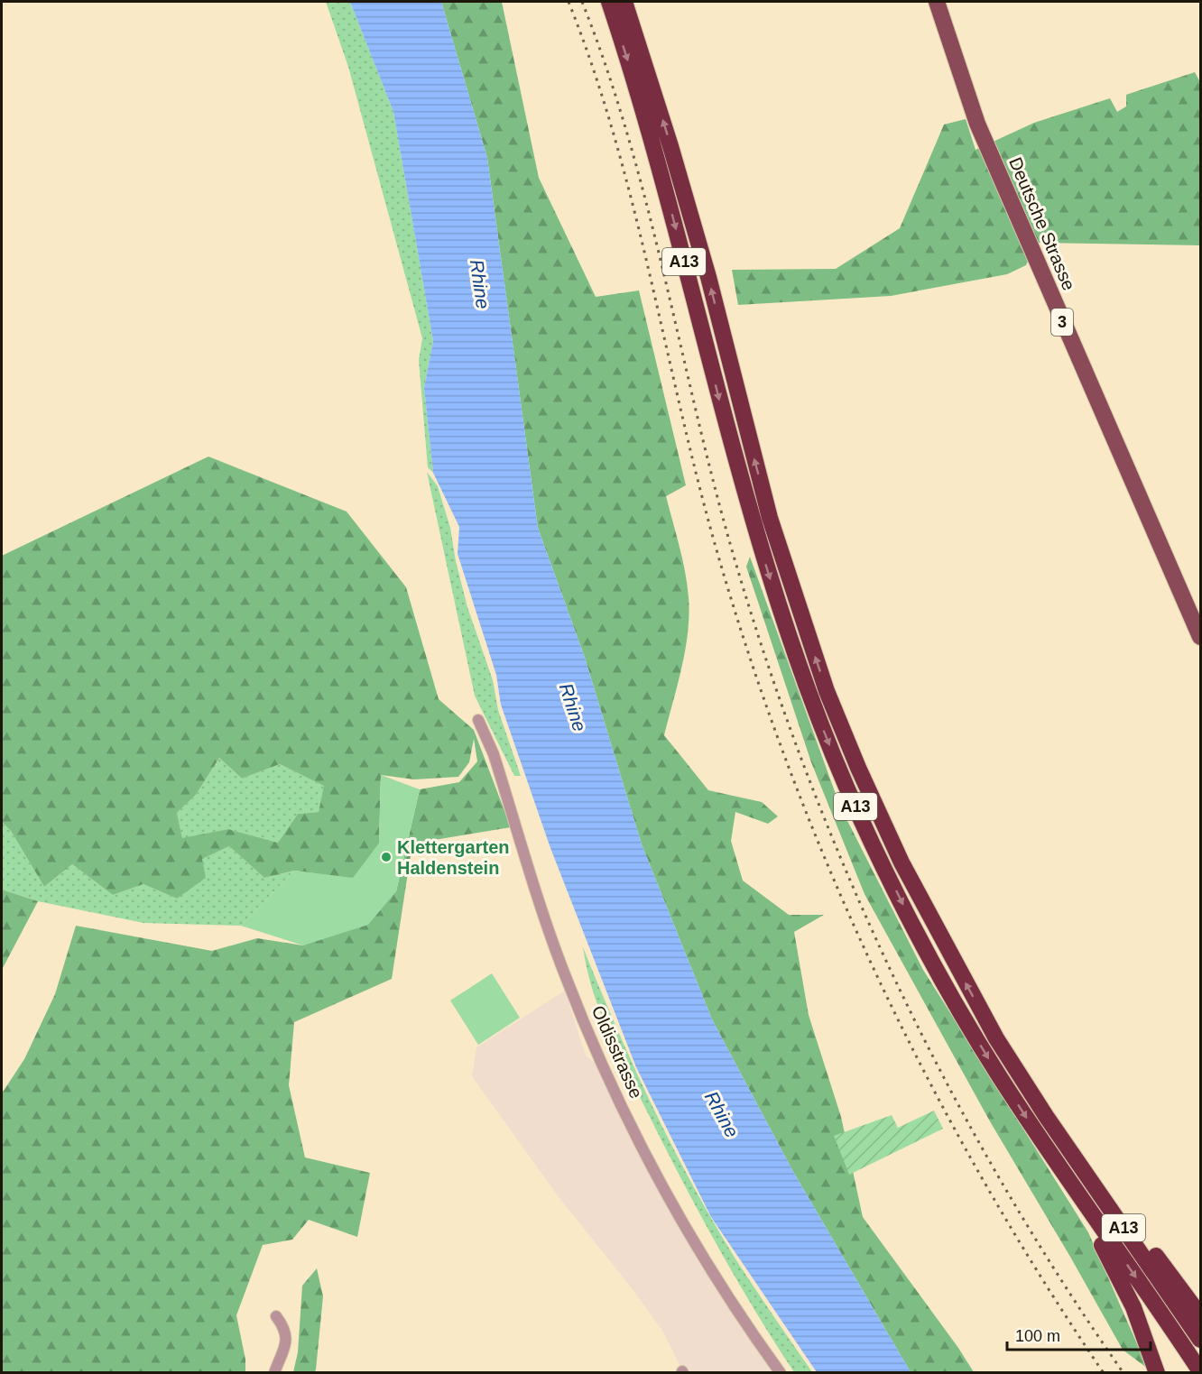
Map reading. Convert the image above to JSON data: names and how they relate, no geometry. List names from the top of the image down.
{
  "streets": {
    "highway": ["A13"],
    "main road": ["Deutsche Strasse", "3"],
    "street": ["Oldisstrasse"]
  },
  "water": ["Rhine"],
  "places": ["Klettergarten Haldenstein"],
  "scale_bar": "100 m"
}
